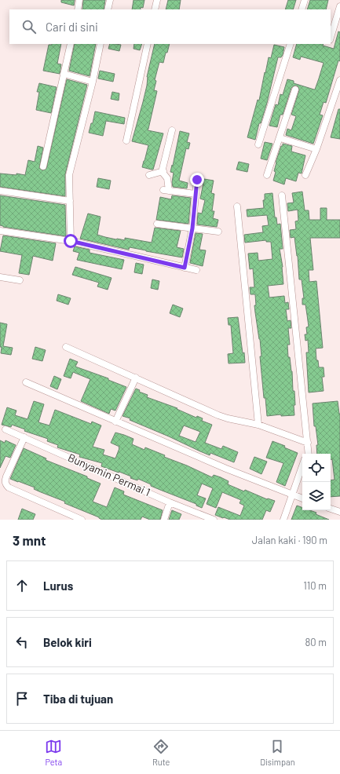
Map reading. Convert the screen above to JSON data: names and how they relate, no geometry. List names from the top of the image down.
{
  "streets": {
    "street": ["Bunyamin Permai 1"]
  },
  "page": {
    "search": "Cari di sini",
    "heading": ["3 mnt", "Jalan kaki · 190 m"],
    "list": [
      ["Lurus", "110 m"],
      ["Belok kiri", "80 m"],
      "Tiba di tujuan"
    ],
    "nav": ["Peta", "Rute", "Disimpan"]
  }
}
